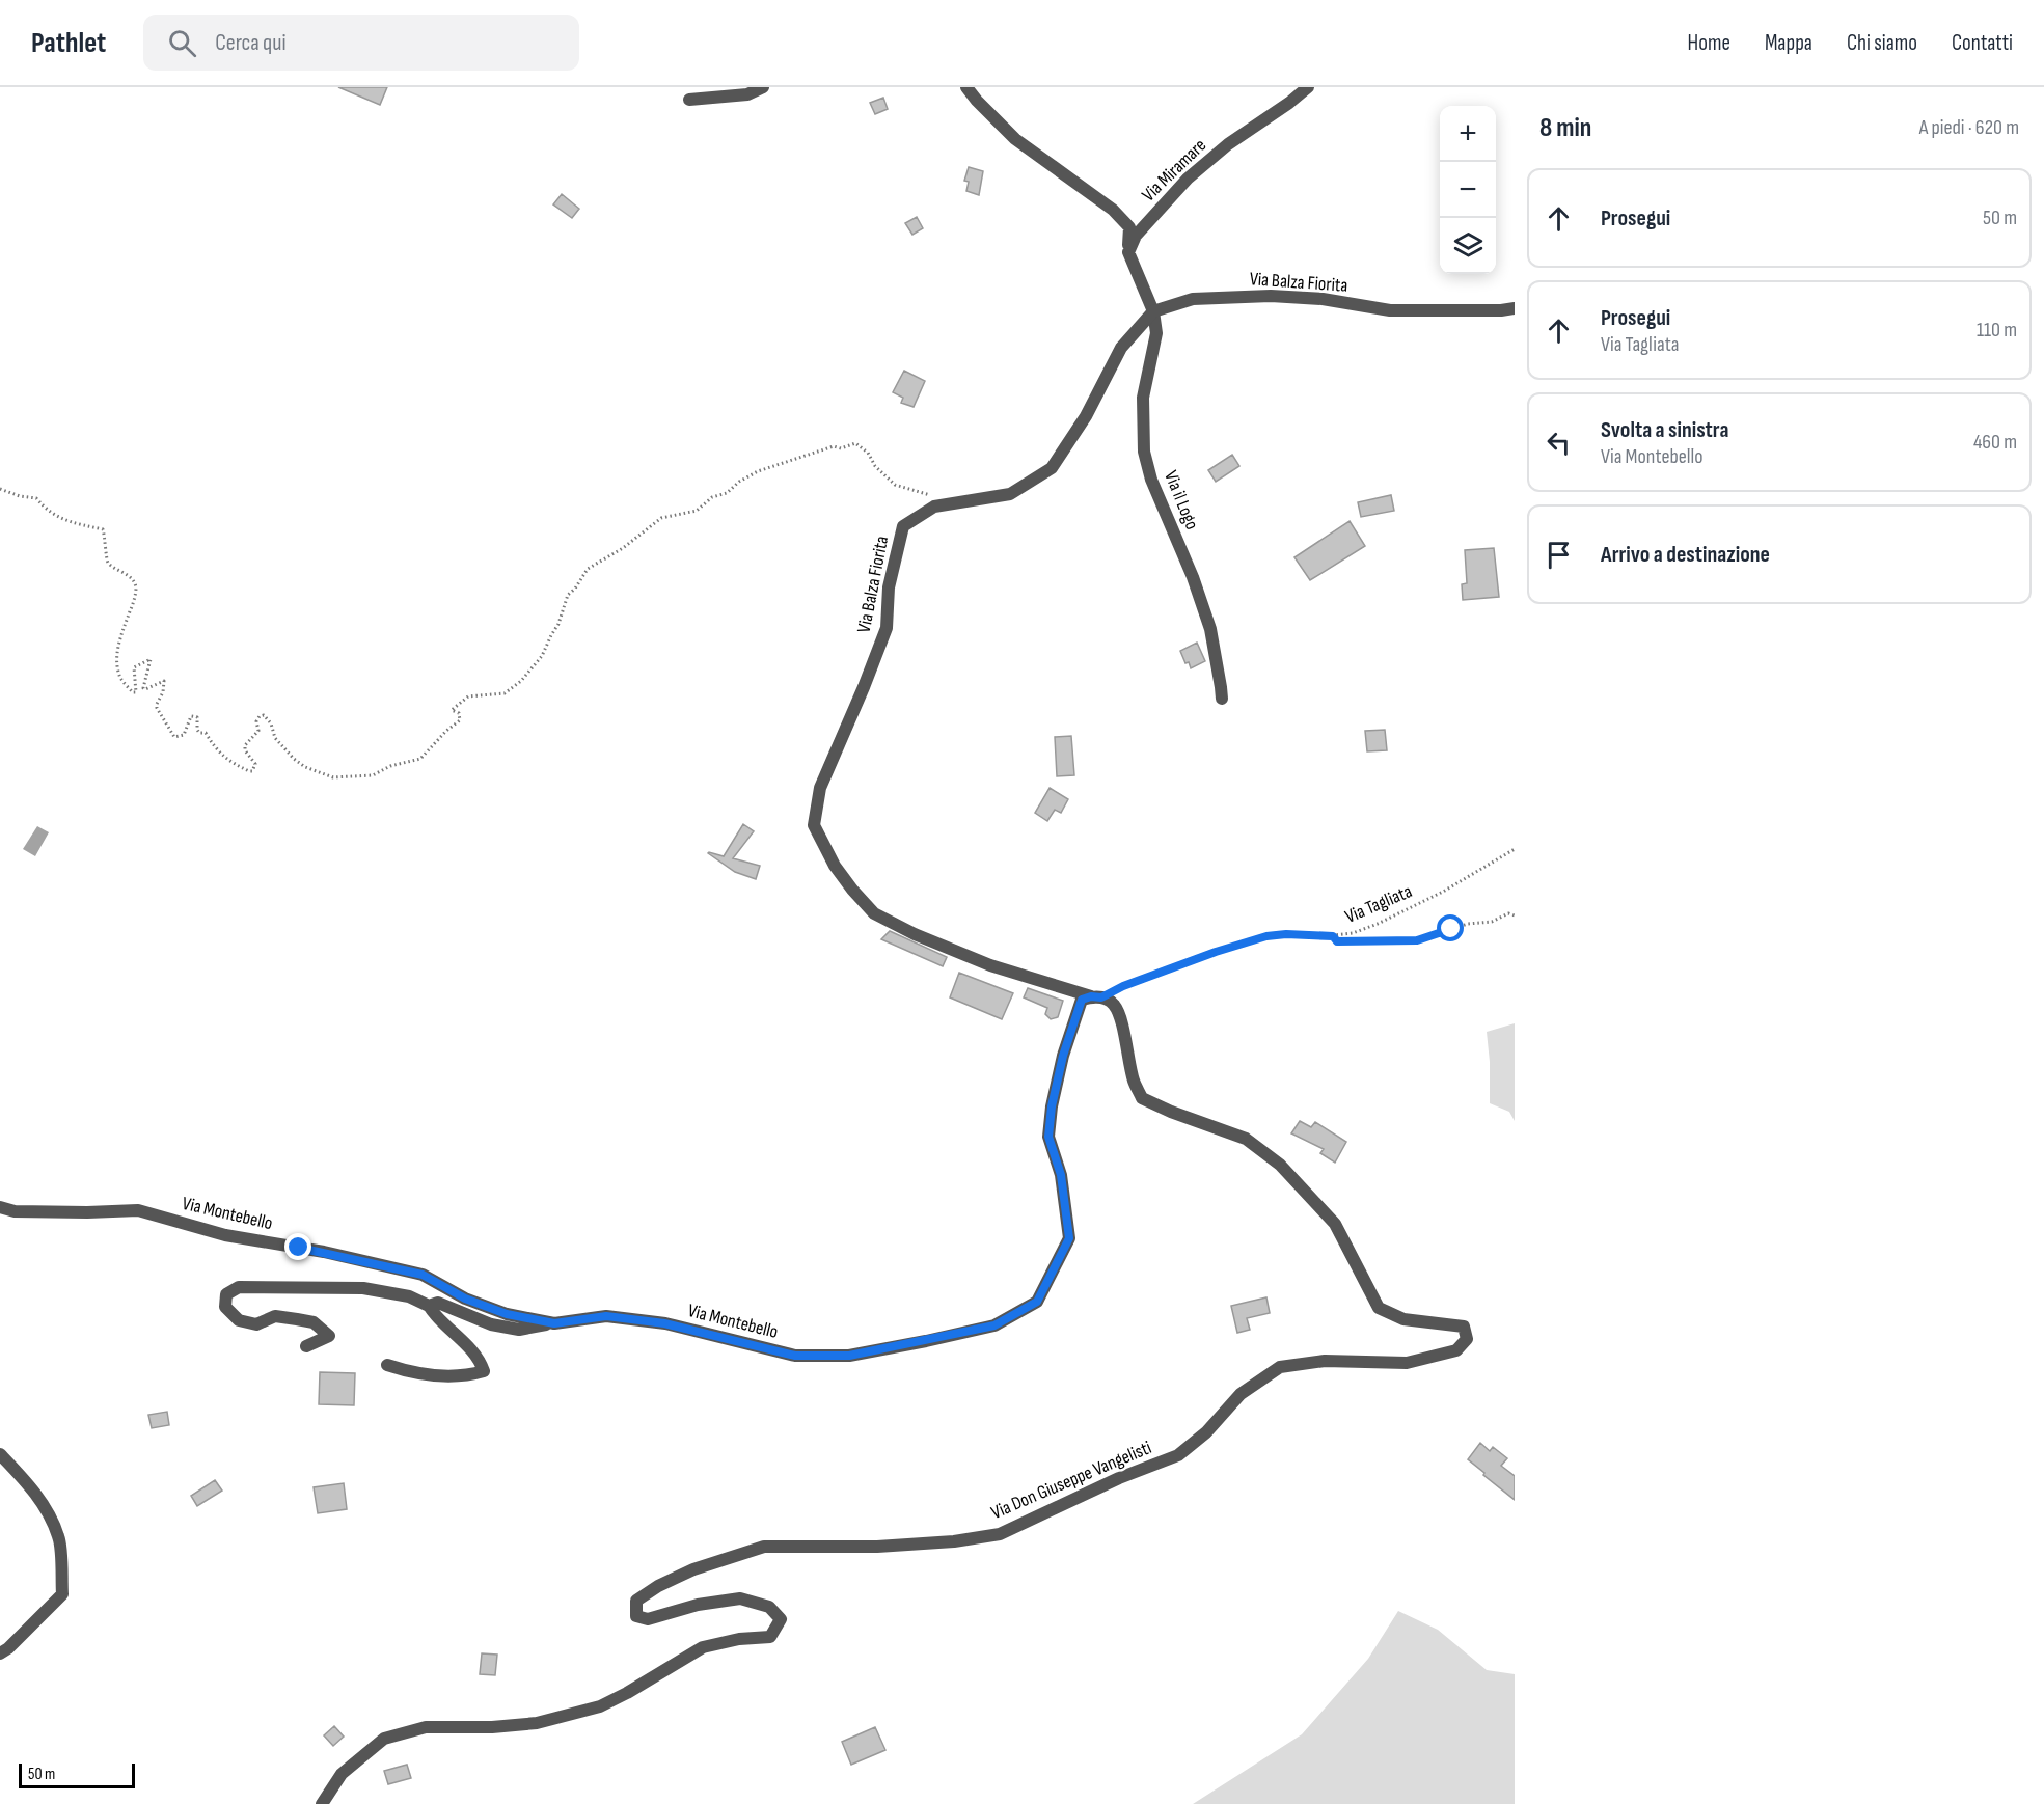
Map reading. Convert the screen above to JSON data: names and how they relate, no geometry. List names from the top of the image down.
{
  "streets": {
    "street": [
      "Via Miramare",
      "Via Balza Fiorita",
      "Via il Logo",
      "Via Montebello",
      "Via Don Giuseppe Vangelisti"
    ],
    "path": ["Via Tagliata"]
  },
  "crossings": [
    ["Via Balza Fiorita", "Via il Logo"],
    ["Via Balza Fiorita", "Via Tagliata"],
    ["Via Balza Fiorita", "Via Montebello"],
    ["Via Balza Fiorita", "Via Don Giuseppe Vangelisti"],
    ["Via Tagliata", "Via Montebello"],
    ["Via Tagliata", "Via Don Giuseppe Vangelisti"],
    ["Via Montebello", "Via Don Giuseppe Vangelisti"]
  ],
  "scale_bar": "50 m",
  "page": {
    "header": "Pathlet",
    "search": "Cerca qui",
    "nav": [
      "Home",
      "Mappa",
      "Chi siamo",
      "Contatti"
    ],
    "heading": ["8 min", "A piedi · 620 m"],
    "map_buttons": ["+", "−"],
    "list": [
      ["Prosegui", "50 m"],
      ["Prosegui", "Via Tagliata", "110 m"],
      ["Svolta a sinistra", "Via Montebello", "460 m"],
      "Arrivo a destinazione"
    ],
    "scale": "50 m"
  }
}
